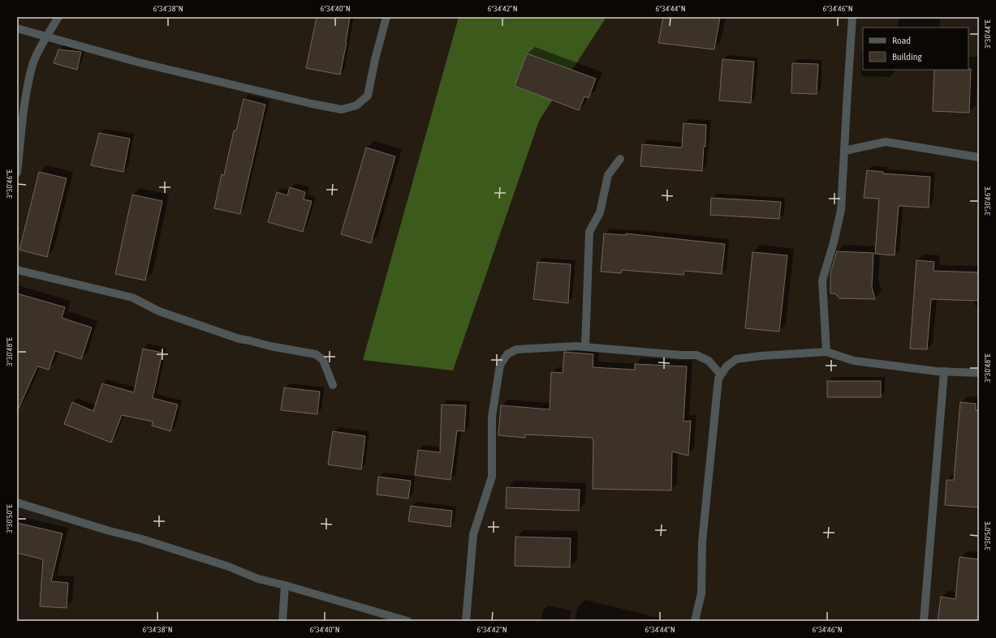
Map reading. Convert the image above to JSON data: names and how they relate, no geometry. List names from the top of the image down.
{
  "legend": ["Road", "Building"],
  "coordinates": [
    "6°34'38\"N",
    "6°34'40\"N",
    "6°34'42\"N",
    "6°34'44\"N",
    "6°34'46\"N",
    "3°30'44\"E",
    "3°30'46\"E",
    "3°30'48\"E",
    "3°30'50\"E"
  ]
}
